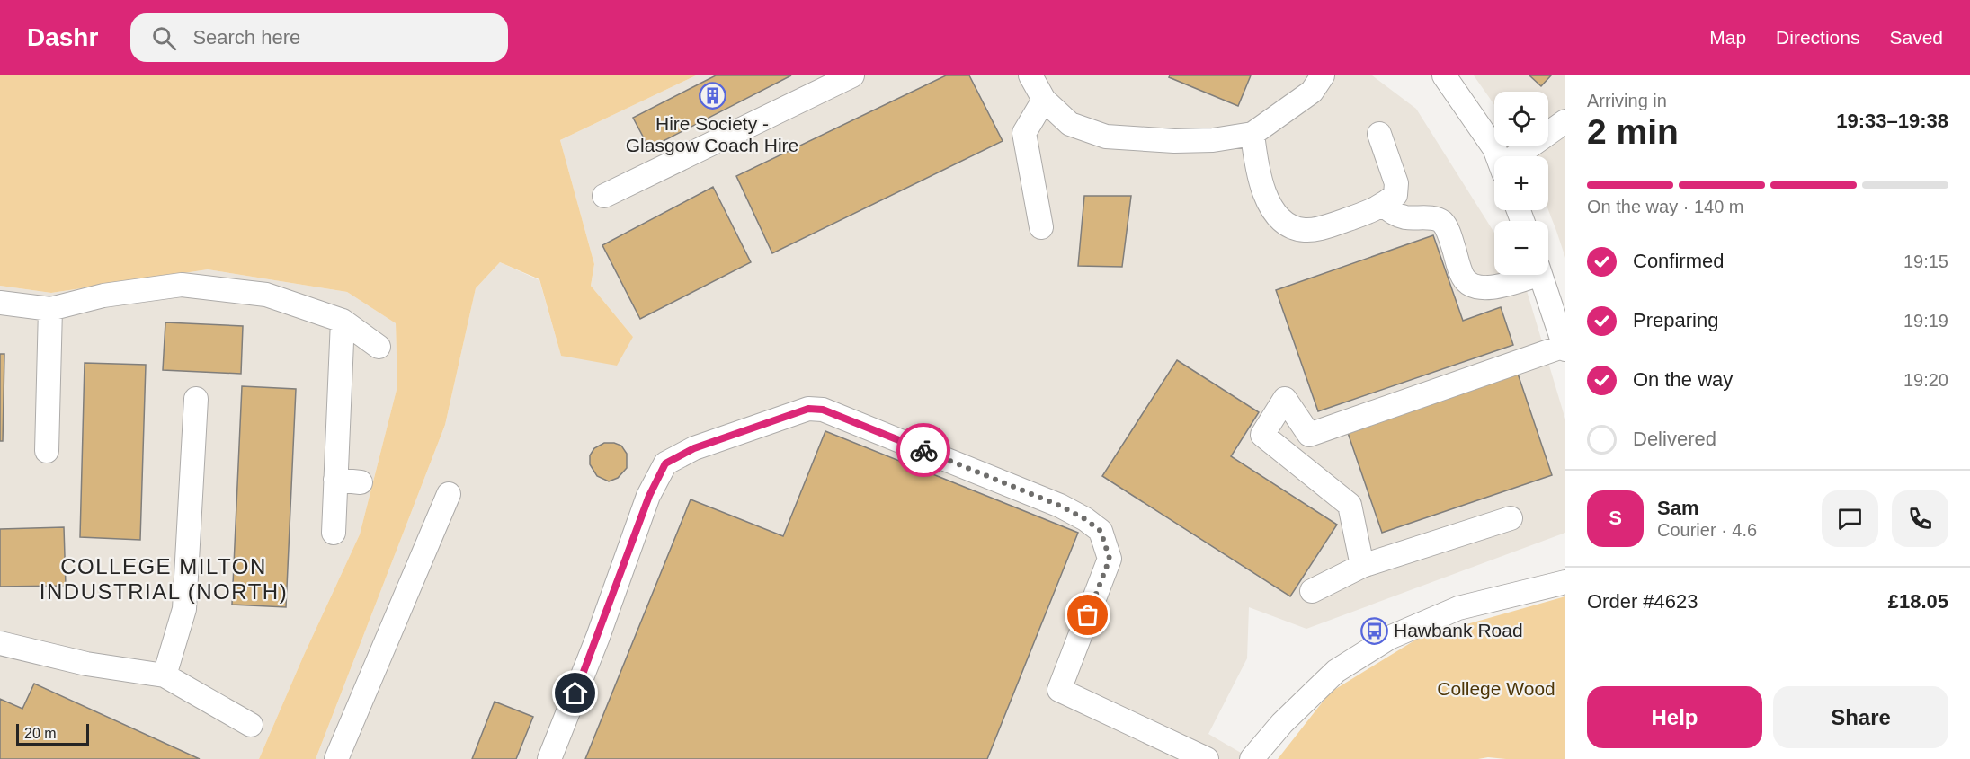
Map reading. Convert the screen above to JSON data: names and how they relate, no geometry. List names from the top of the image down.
{
  "districts": ["COLLEGE MILTON INDUSTRIAL (NORTH)"],
  "parks": ["College Wood"],
  "places": {
    "building": ["Hire Society - Glasgow Coach Hire"],
    "bus stop": ["Hawbank Road"]
  },
  "scale_bar": "20 m",
  "page": {
    "header": "Dashr",
    "search": "Search here",
    "nav": ["Map", "Directions", "Saved"],
    "heading": ["2 min", "Arriving in", "19:33–19:38"],
    "panel": [
      "Sam",
      "Courier · 4.6",
      "Order #4623",
      "£18.05"
    ],
    "map_buttons": ["+", "−"],
    "bar": "On the way · 140 m",
    "list": [
      ["Confirmed", "19:15"],
      ["Preparing", "19:19"],
      ["On the way", "19:20"],
      "Delivered"
    ],
    "round": "S",
    "buttons": ["Help", "Share"],
    "scale": "20 m"
  }
}
